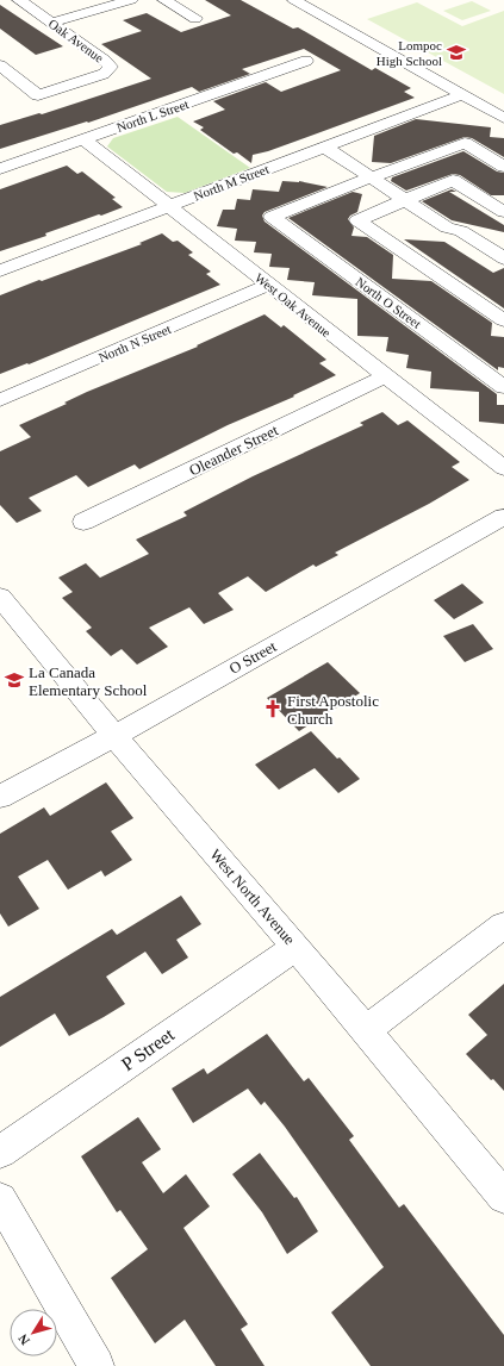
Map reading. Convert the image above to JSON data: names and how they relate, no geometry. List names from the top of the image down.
{
  "streets": {
    "street": [
      "Oak Avenue",
      "North L Street",
      "North M Street",
      "North O Street",
      "West Oak Avenue",
      "North N Street",
      "Oleander Street",
      "O Street",
      "West North Avenue",
      "P Street"
    ]
  },
  "crossings": [
    ["North L Street", "West Oak Avenue"],
    ["North M Street", "West Oak Avenue"],
    ["West Oak Avenue", "North N Street"],
    ["West Oak Avenue", "Oleander Street"],
    ["O Street", "West North Avenue"],
    ["West North Avenue", "P Street"]
  ],
  "places": {
    "school or university": ["Lompoc High School", "La Canada Elementary School"],
    "church": ["First Apostolic Church"]
  },
  "north": "bottom left"
}
